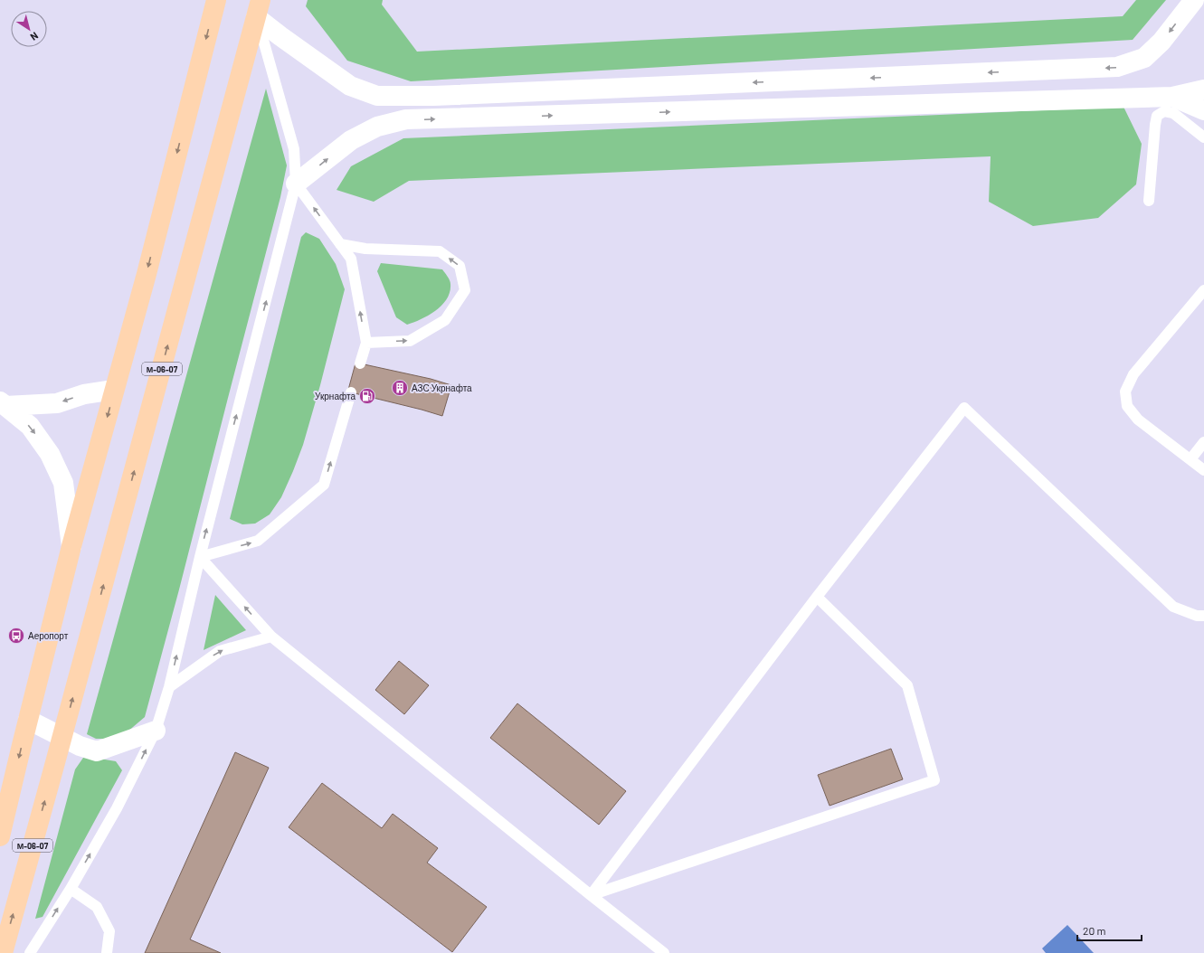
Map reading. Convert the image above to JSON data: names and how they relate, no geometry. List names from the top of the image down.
{
  "streets": {
    "main road": ["М-06-07"]
  },
  "places": {
    "building": ["АЗС Укрнафта"],
    "fuel station": ["Укрнафта"],
    "bus stop": ["Аеропорт"]
  },
  "scale_bar": "20 m",
  "north": "bottom right"
}
